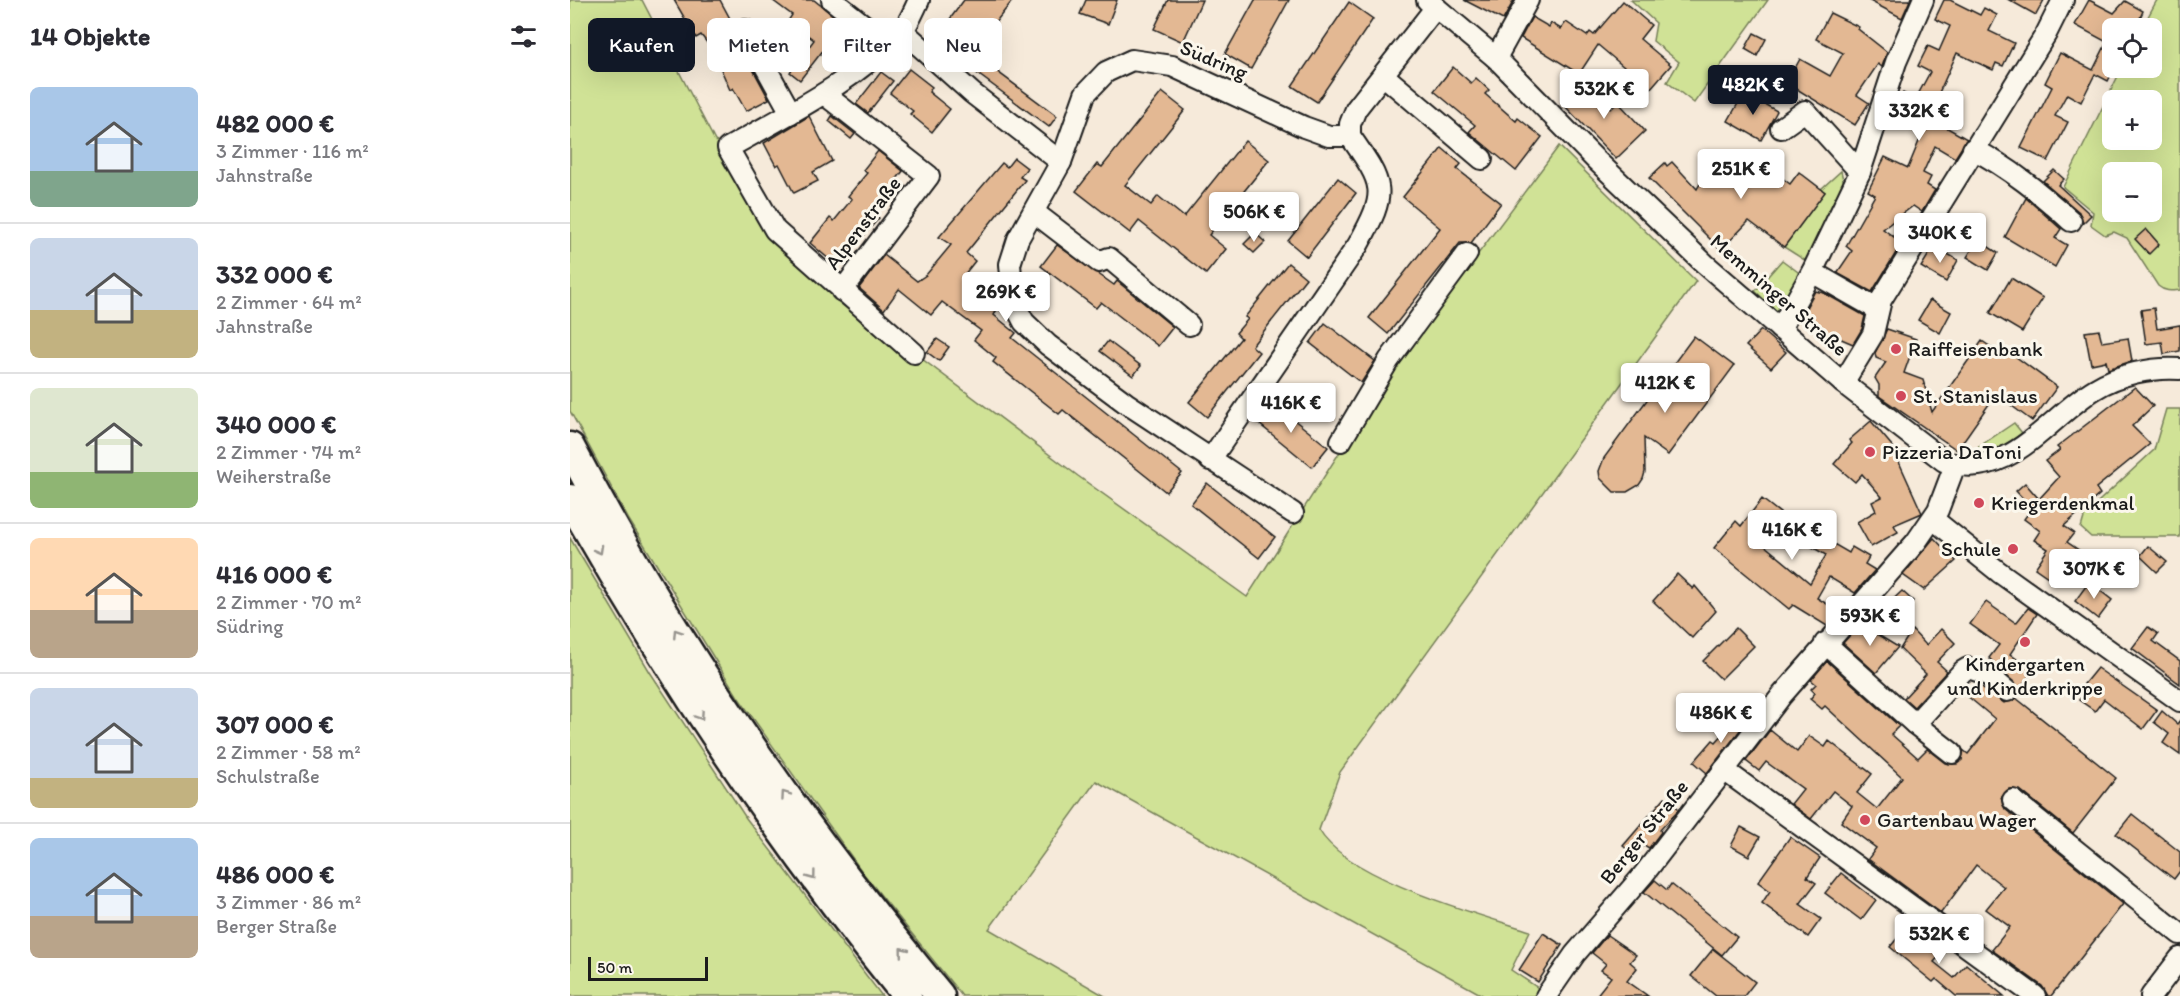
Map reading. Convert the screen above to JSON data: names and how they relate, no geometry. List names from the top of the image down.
{
  "streets": {
    "street": [
      "Südring",
      "Alpenstraße",
      "Memminger Straße",
      "Berger Straße"
    ]
  },
  "crossings": [
    ["Memminger Straße", "Berger Straße"]
  ],
  "places": [
    "Raiffeisenbank",
    "St. Stanislaus",
    "Pizzeria DaToni",
    "Kriegerdenkmal",
    "Schule",
    "Kindergarten und Kinderkrippe",
    "Gartenbau Wager"
  ],
  "scale_bar": "50 m",
  "page": {
    "heading": "14 Objekte",
    "map_buttons": ["+", "−"],
    "chip": [
      "Kaufen",
      "Mieten",
      "Filter",
      "Neu"
    ],
    "price": [
      "482K €",
      "532K €",
      "332K €",
      "251K €",
      "506K €",
      "340K €",
      "269K €",
      "412K €",
      "416K €",
      "416K €",
      "307K €",
      "593K €",
      "486K €",
      "532K €"
    ],
    "list": [
      {
        "name": "482 000 €",
        "note": "3 Zimmer · 116 m² · Jahnstraße"
      },
      {
        "name": "332 000 €",
        "note": "2 Zimmer · 64 m² · Jahnstraße"
      },
      {
        "name": "340 000 €",
        "note": "2 Zimmer · 74 m² · Weiherstraße"
      },
      {
        "name": "416 000 €",
        "note": "2 Zimmer · 70 m² · Südring"
      },
      {
        "name": "307 000 €",
        "note": "2 Zimmer · 58 m² · Schulstraße"
      },
      {
        "name": "486 000 €",
        "note": "3 Zimmer · 86 m² · Berger Straße"
      }
    ],
    "scale": "50 m"
  }
}
